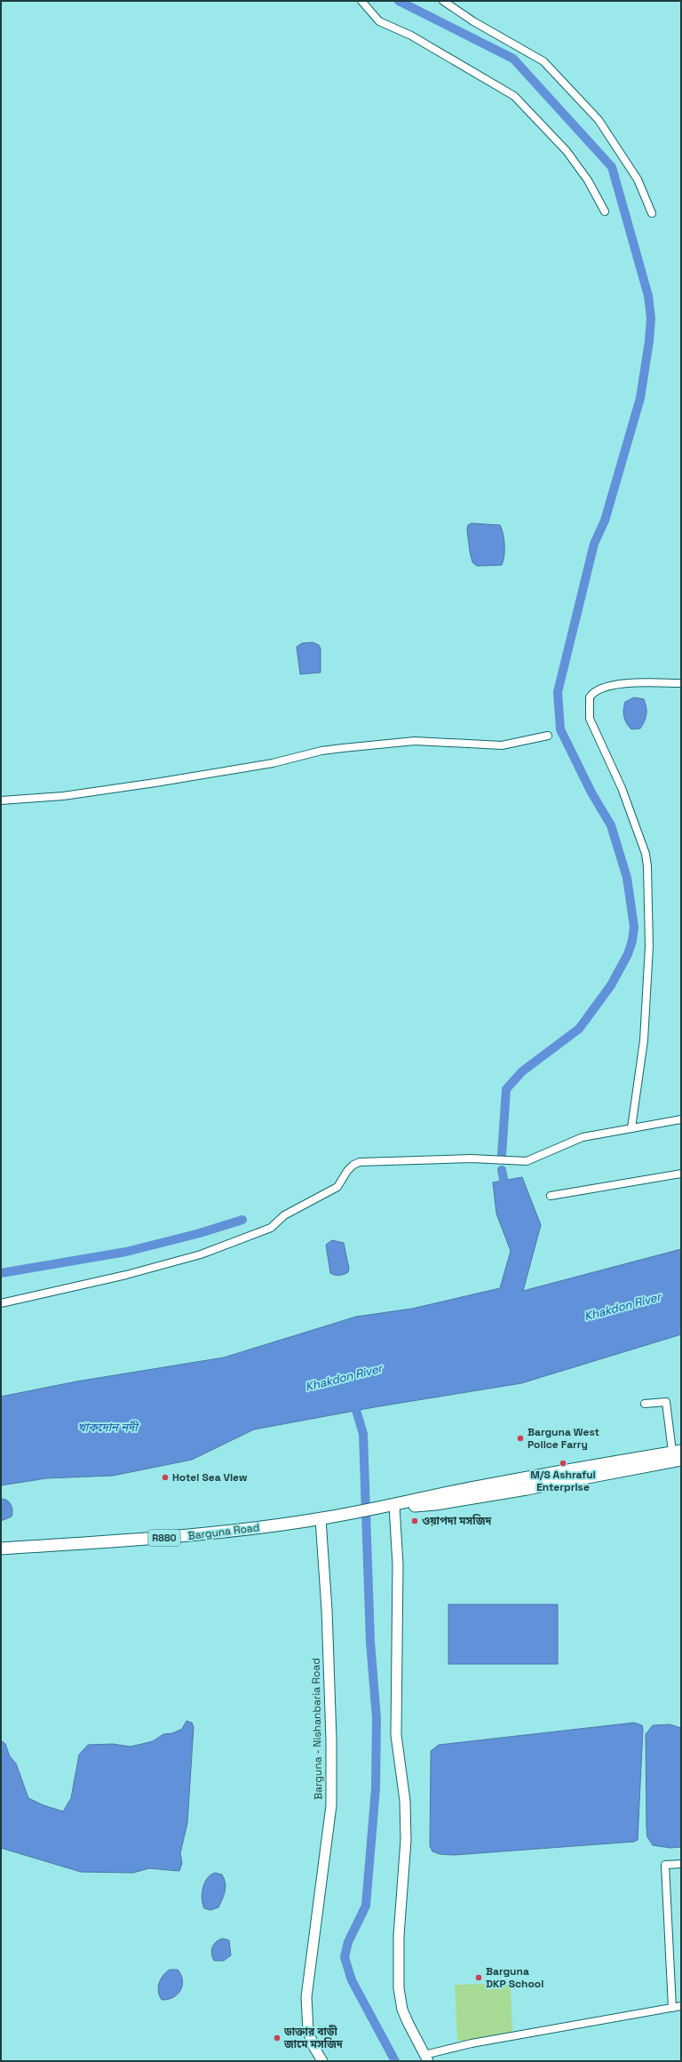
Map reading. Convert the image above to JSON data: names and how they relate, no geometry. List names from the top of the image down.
{
  "streets": {
    "main road": ["Barguna Road", "R880"],
    "street": ["Barguna - Nishanbaria Road"]
  },
  "crossings": [
    ["Barguna Road", "Barguna - Nishanbaria Road"]
  ],
  "water": ["Khakdon River", "খাকদোন নদী"],
  "places": [
    "Barguna West Police Farry",
    "M/S Ashraful Enterprise",
    "Hotel Sea View",
    "ওয়াপদা মসজিদ",
    "Barguna DKP School",
    "ডাক্তার বাড়ী জামে মসজিদ"
  ]
}
